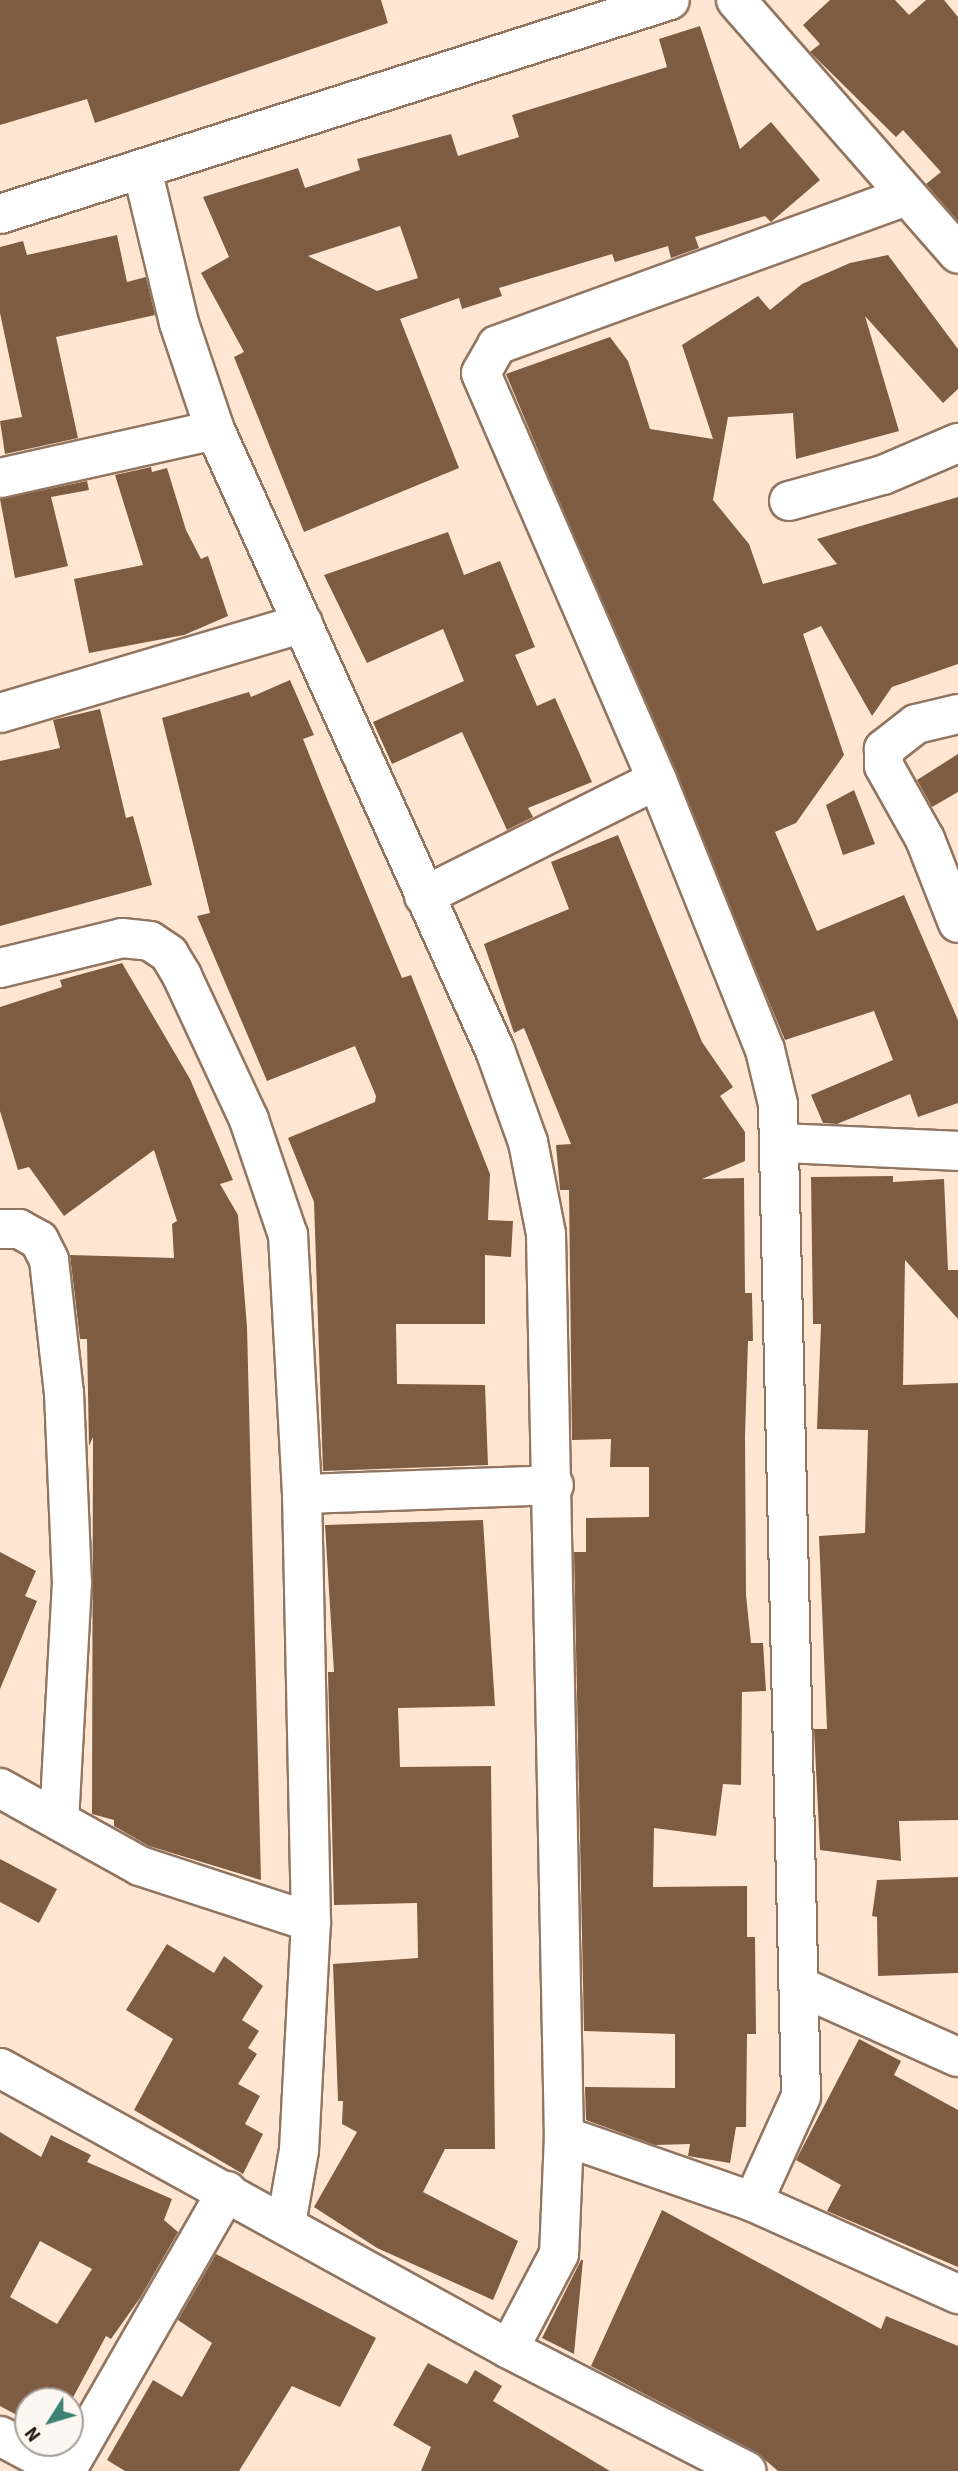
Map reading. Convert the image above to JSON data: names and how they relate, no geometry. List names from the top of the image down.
{
  "north": "bottom left"
}
